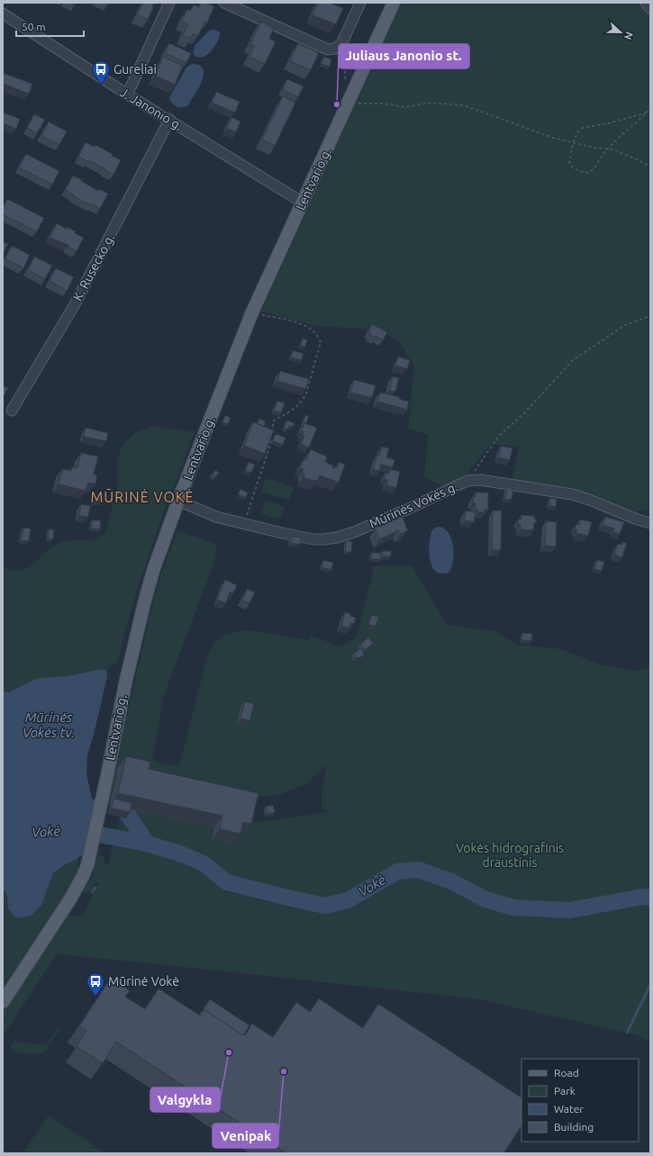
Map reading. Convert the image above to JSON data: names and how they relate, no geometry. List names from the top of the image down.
{
  "streets": {
    "main road": ["Lentvario g."],
    "street": ["J. Janonio g.", "K. Rusecko g.", "Mūrinės Vokės g."]
  },
  "crossings": [
    ["J. Janonio g.", "Lentvario g."],
    ["J. Janonio g.", "K. Rusecko g."],
    ["Lentvario g.", "Mūrinės Vokės g."]
  ],
  "districts": ["MŪRINĖ VOKĖ"],
  "water": ["Mūrinės Vokės tv.", "Vokė"],
  "parks": ["Vokės hidrografinis draustinis"],
  "places": {
    "bus stop": ["Gureliai", "Mūrinė Vokė"],
    "other": ["Juliaus Janonio st.", "Valgykla", "Venipak"]
  },
  "legend": [
    "Road",
    "Park",
    "Water",
    "Building"
  ],
  "scale_bar": "50 m",
  "north": "right"
}
